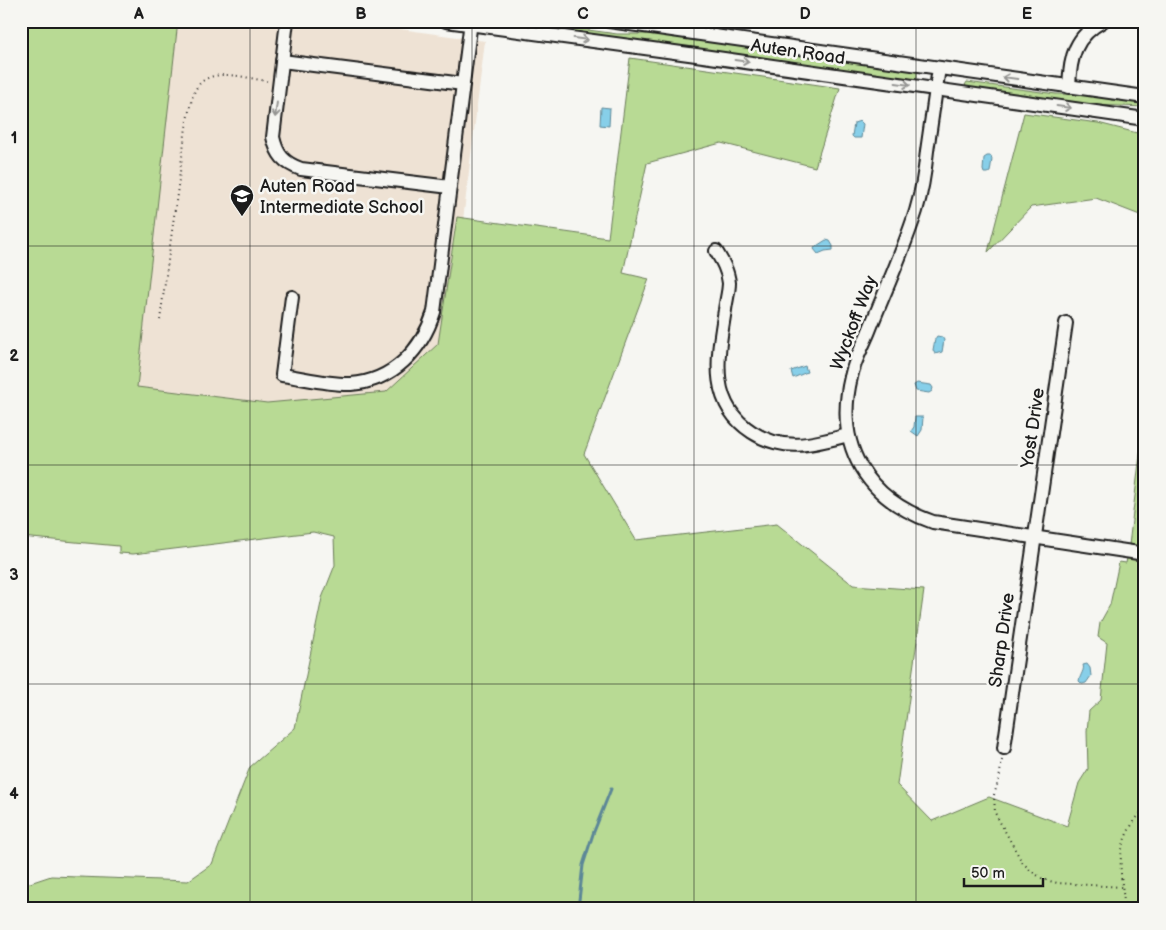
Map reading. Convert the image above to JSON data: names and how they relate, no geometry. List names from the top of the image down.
{
  "streets": {
    "street": [
      "Auten Road",
      "Wyckoff Way",
      "Yost Drive",
      "Sharp Drive"
    ]
  },
  "crossings": [
    ["Auten Road", "Wyckoff Way"],
    ["Wyckoff Way", "Yost Drive"],
    ["Wyckoff Way", "Sharp Drive"],
    ["Yost Drive", "Sharp Drive"]
  ],
  "places": {
    "school or university": ["Auten Road Intermediate School"]
  },
  "scale_bar": "50 m",
  "grid": {
    "columns": [
      "A",
      "B",
      "C",
      "D",
      "E"
    ],
    "rows": [
      "1",
      "2",
      "3",
      "4"
    ]
  }
}
